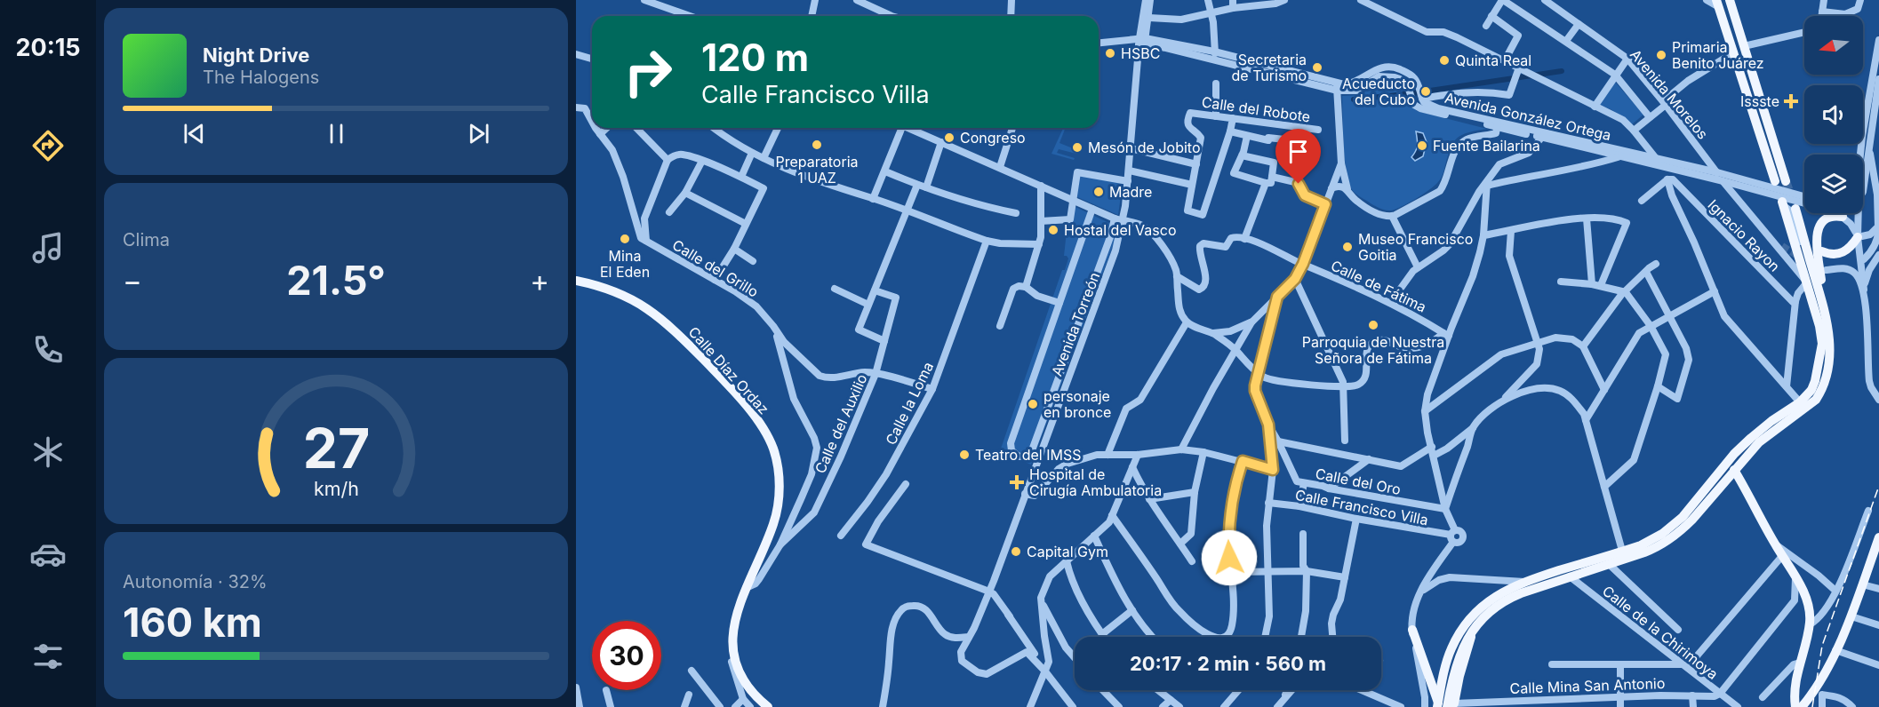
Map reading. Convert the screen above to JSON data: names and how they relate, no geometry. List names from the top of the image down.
{
  "streets": {
    "main road": ["Calle Díaz Ordaz"],
    "street": [
      "Avenida Morelos",
      "Calle del Robote",
      "Avenida González Ortega",
      "Ignacio Rayon",
      "Calle del Grillo",
      "Calle de Fátima",
      "Avenida Torreón",
      "Calle la Loma",
      "Calle del Auxilio",
      "Calle del Oro",
      "Calle Francisco Villa",
      "Calle de la Chirimoya",
      "Calle Mina San Antonio"
    ]
  },
  "crossings": [
    ["Avenida Morelos", "Avenida González Ortega"],
    ["Avenida González Ortega", "Avenida Torreón"],
    ["Calle del Grillo", "Calle la Loma"],
    ["Calle del Grillo", "Calle del Auxilio"],
    ["Calle de la Chirimoya", "Calle Mina San Antonio"]
  ],
  "places": {
    "other": [
      "HSBC",
      "Primaria Benito Juárez",
      "Quinta Real",
      "Secretaria de Turismo",
      "Acueducto del Cubo",
      "Congreso",
      "Preparatoria 1 UAZ",
      "Fuente Bailarina",
      "Mesón de Jobito",
      "Madre",
      "Hostal del Vasco",
      "Mina El Eden",
      "Museo Francisco Goitia",
      "Parroquia de Nuestra Señora de Fátima",
      "personaje en bronce",
      "Teatro del IMSS",
      "Capital Gym"
    ],
    "health": ["Issste", "Hospital de Cirugía Ambulatoria"]
  },
  "north": "left",
  "page": {
    "tabs": "20:15",
    "turn": ["120 m", "Calle Francisco Villa"],
    "song": ["Night Drive", "The Halogens"],
    "tile": [
      "Clima",
      ["Autonomía · 32%", "160 km"]
    ],
    "heat": ["−", "21.5°", "+"],
    "limit": "30",
    "trip": "20:17 · 2 min · 560 m",
    "gauge": ["27", "km/h"]
  }
}
